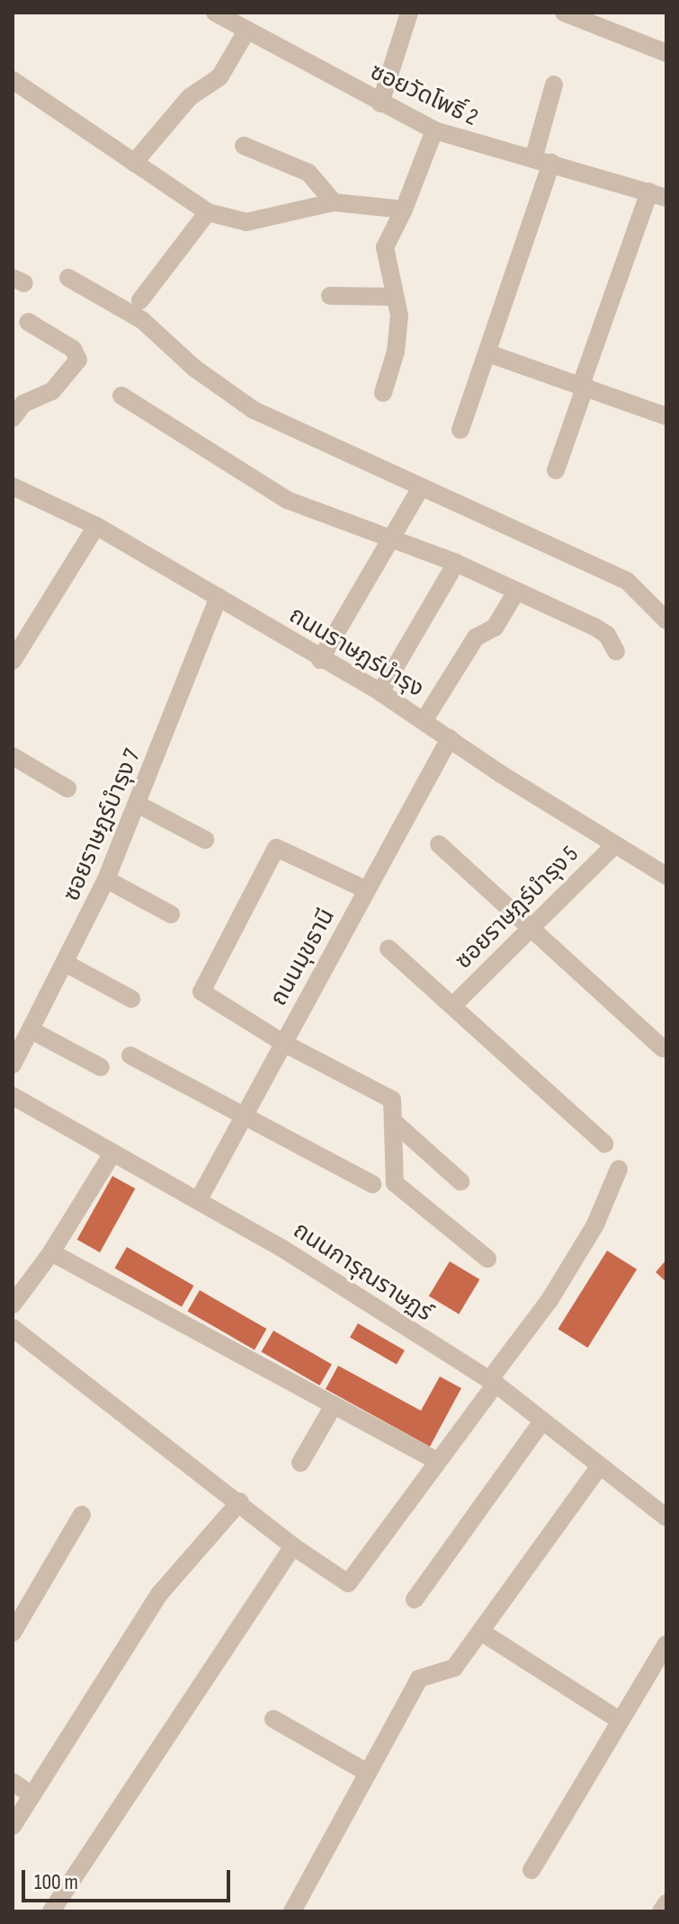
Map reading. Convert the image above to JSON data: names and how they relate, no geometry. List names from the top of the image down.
{
  "streets": {
    "street": [
      "ซอยวัดโพธิ์ 2",
      "ถนนราษฎร์บำรุง",
      "ซอยราษฎร์บำรุง 7",
      "ซอยราษฎร์บำรุง 5",
      "ถนนมุขธานี",
      "ถนนการุณราษฏร์"
    ]
  },
  "crossings": [
    ["ถนนราษฎร์บำรุง", "ซอยราษฎร์บำรุง 7"],
    ["ถนนราษฎร์บำรุง", "ซอยราษฎร์บำรุง 5"],
    ["ถนนราษฎร์บำรุง", "ถนนมุขธานี"],
    ["ถนนมุขธานี", "ถนนการุณราษฏร์"]
  ],
  "scale_bar": "100 m"
}
